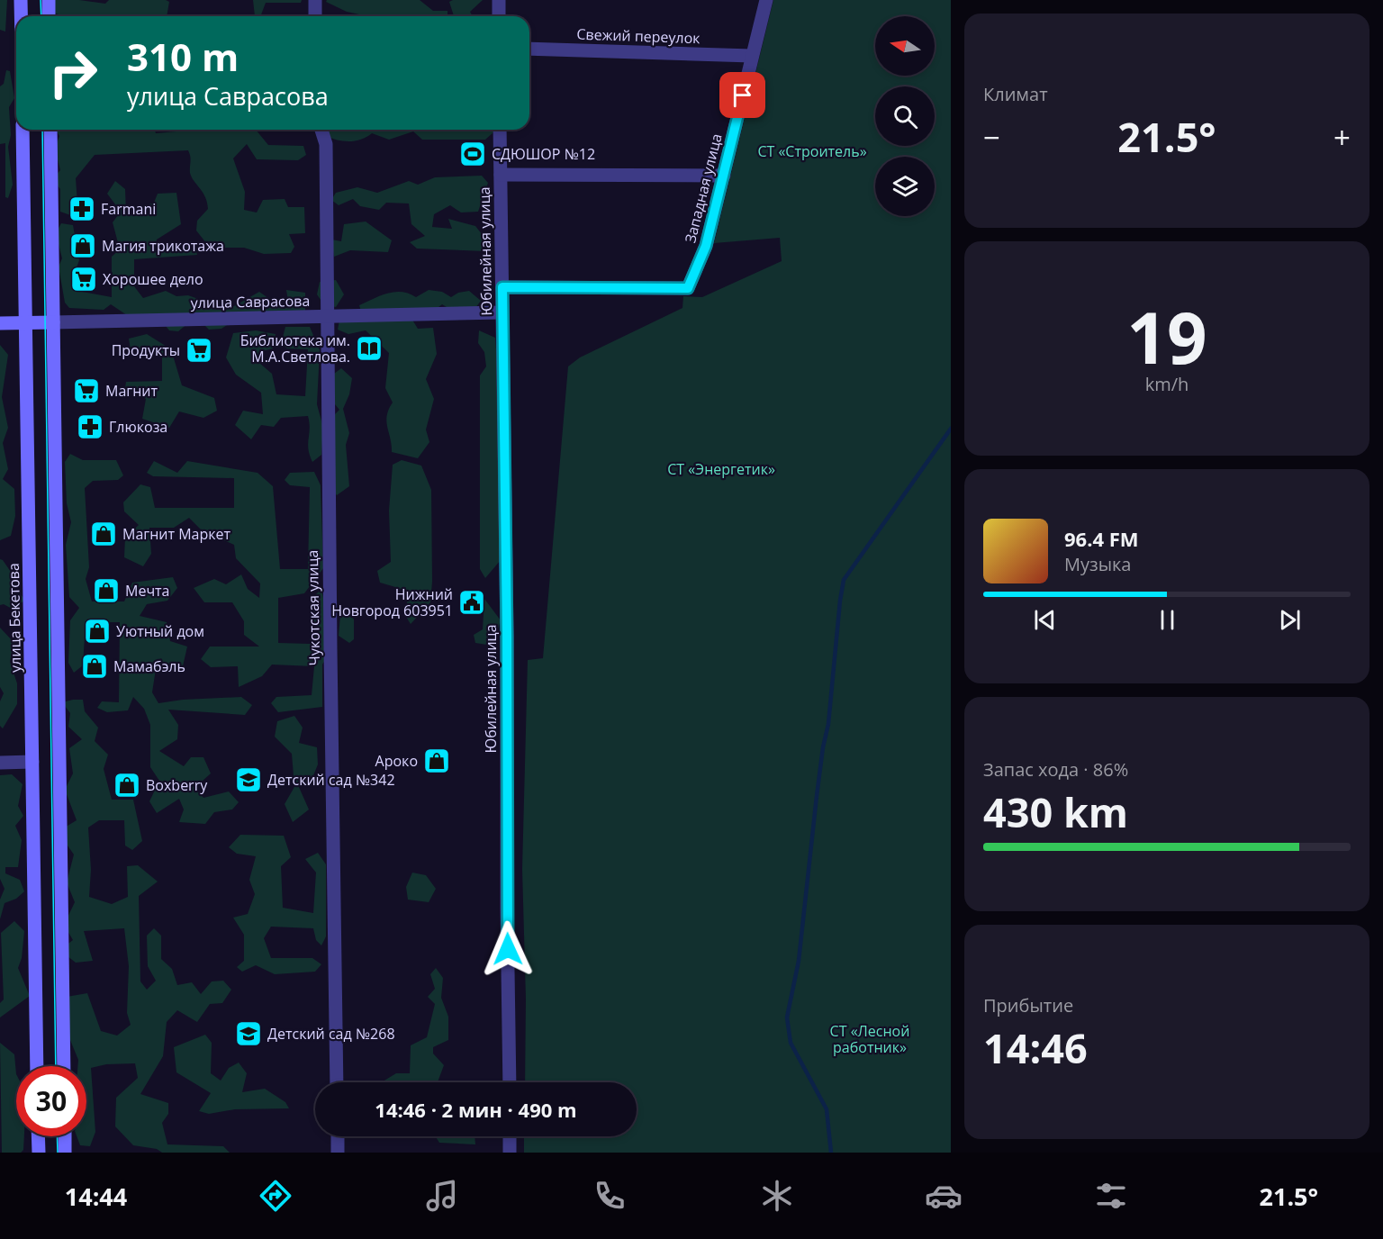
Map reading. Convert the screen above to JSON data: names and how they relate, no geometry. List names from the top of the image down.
{
  "streets": {
    "main road": ["улица Саврасова", "улица Бекетова"],
    "street": [
      "Свежий переулок",
      "Западная улица",
      "Юбилейная улица",
      "Чукотская улица"
    ]
  },
  "crossings": [
    ["Свежий переулок", "Западная улица"],
    ["Западная улица", "Юбилейная улица"],
    ["Юбилейная улица", "улица Саврасова"],
    ["улица Саврасова", "Чукотская улица"],
    ["улица Саврасова", "улица Бекетова"]
  ],
  "parks": ["СТ «Строитель»", "СТ «Энергетик»", "СТ «Лесной работник»"],
  "places": {
    "sports": ["СДЮШОР №12"],
    "pharmacy": ["Farmani", "Глюкоза"],
    "shop": [
      "Магия трикотажа",
      "Магнит Маркет",
      "Мечта",
      "Уютный дом",
      "Мамабэль",
      "Ароко",
      "Boxberry"
    ],
    "supermarket": ["Хорошее дело", "Продукты", "Магнит"],
    "library": ["Библиотека им. М.А.Светлова."],
    "public building": ["Нижний Новгород 603951"],
    "school or university": ["Детский сад №342", "Детский сад №268"]
  },
  "north": "left",
  "page": {
    "tile": [
      "Климат",
      ["19", "km/h"],
      ["Запас хода · 86%", "430 km"],
      ["Прибытие", "14:46"]
    ],
    "turn": ["310 m", "улица Саврасова"],
    "heat": ["−", "21.5°", "+"],
    "song": ["96.4 FM", "Музыка"],
    "limit": "30",
    "trip": "14:46 · 2 мин · 490 m",
    "tabs": ["14:44", "21.5°"]
  }
}
